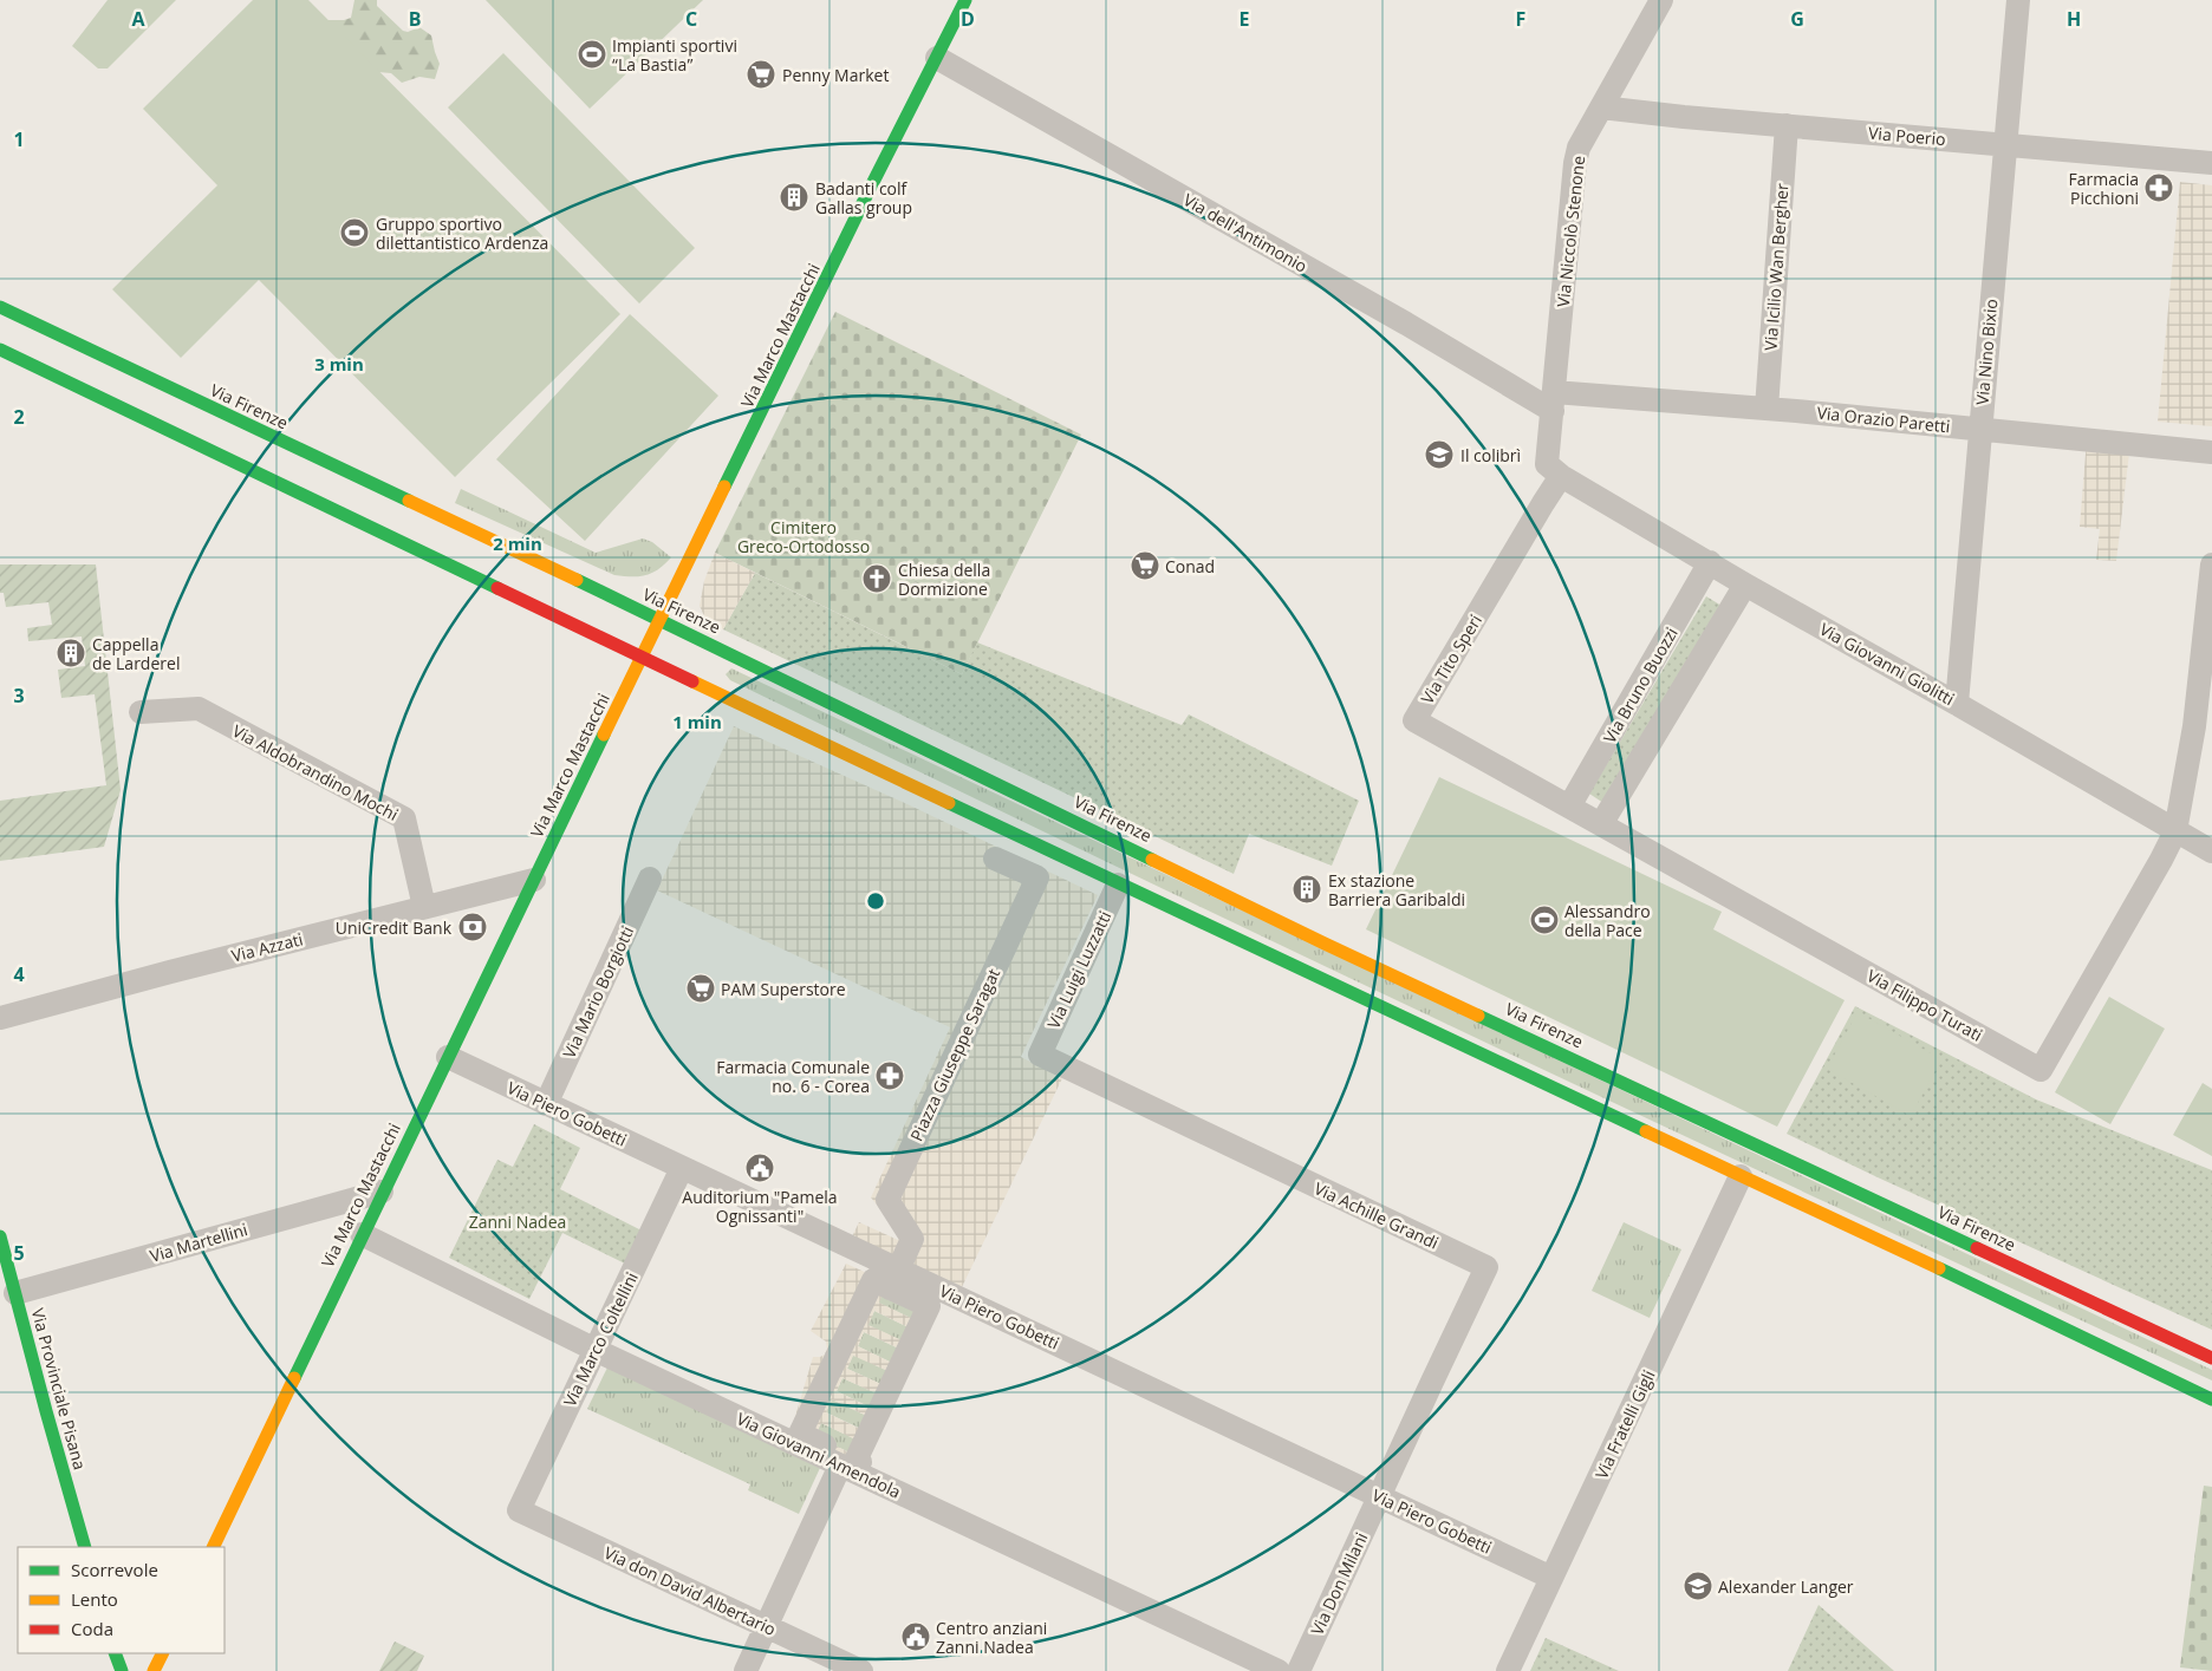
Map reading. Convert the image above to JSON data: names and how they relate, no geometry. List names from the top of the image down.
{
  "streets": {
    "main road": ["Via Marco Mastacchi", "Via Firenze", "Via Provinciale Pisana"],
    "street": [
      "Via Poerio",
      "Via Niccolò Stenone",
      "Via dell'Antimonio",
      "Via Icilio Wan Bergher",
      "Via Nino Bixio",
      "Via Orazio Paretti",
      "Via Tito Speri",
      "Via Giovanni Giolitti",
      "Via Bruno Buozzi",
      "Via Aldobrandino Mochi",
      "Via Azzati",
      "Via Luigi Luzzatti",
      "Via Mario Borgiotti",
      "Via Filippo Turati",
      "Piazza Giuseppe Saragat",
      "Via Piero Gobetti",
      "Via Achille Grandi",
      "Via Martellini",
      "Via Marco Coltellini",
      "Via Fratelli Gigli",
      "Via Giovanni Amendola",
      "Via Don Milani",
      "Via don David Albertario"
    ]
  },
  "crossings": [
    ["Via Poerio", "Via Niccolò Stenone"],
    ["Via Poerio", "Via Icilio Wan Bergher"],
    ["Via Poerio", "Via Nino Bixio"],
    ["Via Niccolò Stenone", "Via dell'Antimonio"],
    ["Via Niccolò Stenone", "Via Orazio Paretti"],
    ["Via Niccolò Stenone", "Via Tito Speri"],
    ["Via Niccolò Stenone", "Via Giovanni Giolitti"],
    ["Via dell'Antimonio", "Via Marco Mastacchi"],
    ["Via dell'Antimonio", "Via Orazio Paretti"],
    ["Via Icilio Wan Bergher", "Via Orazio Paretti"],
    ["Via Marco Mastacchi", "Via Firenze"],
    ["Via Marco Mastacchi", "Via Azzati"],
    ["Via Marco Mastacchi", "Via Piero Gobetti"],
    ["Via Marco Mastacchi", "Via Martellini"],
    ["Via Marco Mastacchi", "Via Giovanni Amendola"],
    ["Via Nino Bixio", "Via Orazio Paretti"],
    ["Via Nino Bixio", "Via Giovanni Giolitti"],
    ["Via Tito Speri", "Via Giovanni Giolitti"],
    ["Via Tito Speri", "Via Bruno Buozzi"],
    ["Via Tito Speri", "Via Filippo Turati"],
    ["Via Giovanni Giolitti", "Via Bruno Buozzi"],
    ["Via Giovanni Giolitti", "Via Filippo Turati"],
    ["Via Bruno Buozzi", "Via Filippo Turati"],
    ["Via Aldobrandino Mochi", "Via Azzati"],
    ["Via Luigi Luzzatti", "Via Achille Grandi"],
    ["Via Mario Borgiotti", "Via Piero Gobetti"],
    ["Piazza Giuseppe Saragat", "Via Piero Gobetti"],
    ["Via Piero Gobetti", "Via Achille Grandi"],
    ["Via Piero Gobetti", "Via Marco Coltellini"],
    ["Via Piero Gobetti", "Via Fratelli Gigli"],
    ["Via Piero Gobetti", "Via Don Milani"],
    ["Via Achille Grandi", "Via Don Milani"],
    ["Via Martellini", "Via Provinciale Pisana"],
    ["Via Marco Coltellini", "Via Giovanni Amendola"],
    ["Via Marco Coltellini", "Via don David Albertario"]
  ],
  "parks": ["Cimitero Greco-Ortodosso", "Zanni Nadea"],
  "places": {
    "sports": ["Impianti sportivi “La Bastia”", "Gruppo sportivo dilettantistico Ardenza", "Alessandro della Pace"],
    "supermarket": ["Penny Market", "Conad", "PAM Superstore"],
    "pharmacy": ["Farmacia Picchioni", "Farmacia Comunale no. 6 - Corea"],
    "building": ["Badanti colf Gallas group", "Cappella de Larderel", "Ex stazione Barriera Garibaldi"],
    "school or university": ["Il colibrì", "Alexander Langer"],
    "church": ["Chiesa della Dormizione"],
    "bank": ["UniCredit Bank"],
    "public building": ["Auditorium \"Pamela Ognissanti\"", "Centro anziani Zanni Nadea"]
  },
  "legend": ["Scorrevole", "Lento", "Coda"],
  "grid": {
    "columns": [
      "A",
      "B",
      "C",
      "D",
      "E",
      "F",
      "G",
      "H"
    ],
    "rows": [
      "1",
      "2",
      "3",
      "4",
      "5"
    ]
  },
  "rings": ["3 min", "2 min", "1 min"]
}
